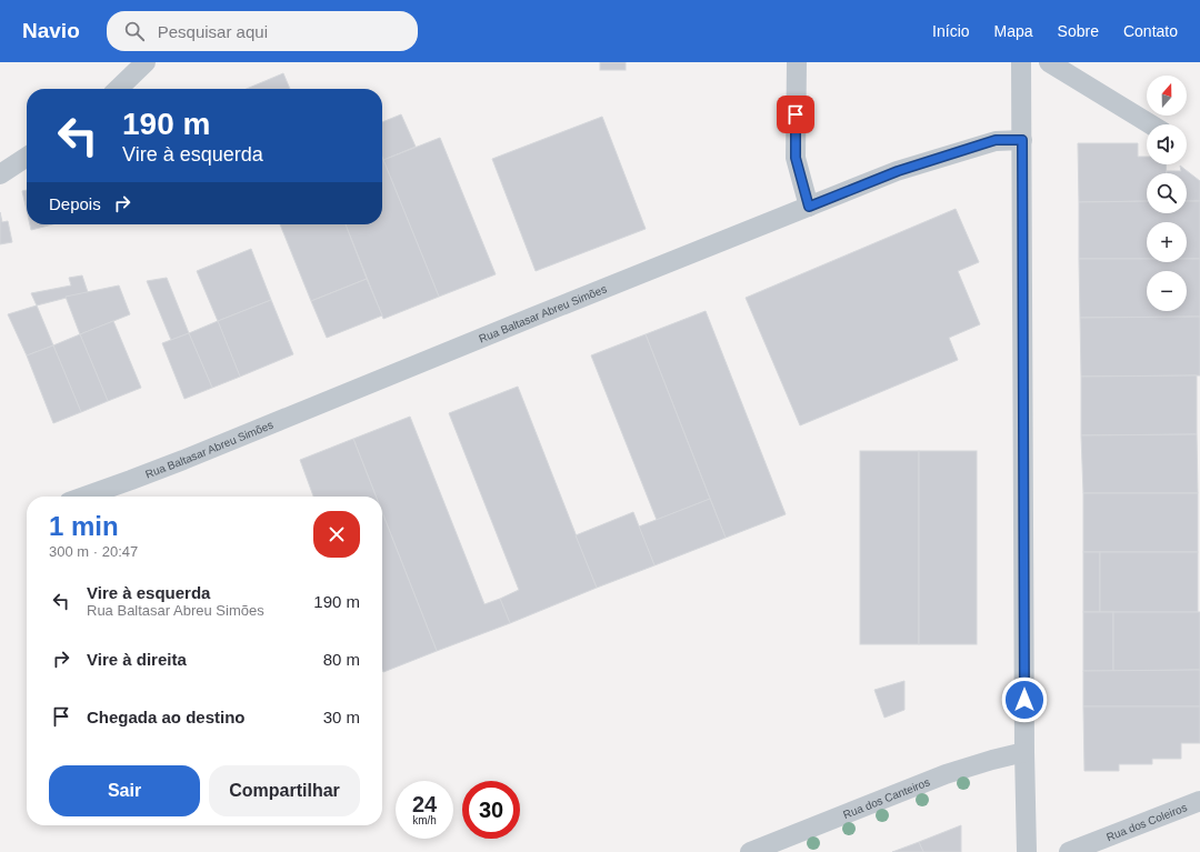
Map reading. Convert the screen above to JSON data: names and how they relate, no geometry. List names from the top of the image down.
{
  "streets": {
    "street": ["Rua Baltasar Abreu Simões", "Rua dos Canteiros", "Rua dos Coleiros"]
  },
  "north": "top",
  "page": {
    "header": "Navio",
    "search": "Pesquisar aqui",
    "nav": [
      "Início",
      "Mapa",
      "Sobre",
      "Contato"
    ],
    "map_buttons": ["+", "−"],
    "turn": ["190 m", "Vire à esquerda"],
    "then": "Depois",
    "heading": ["1 min", "300 m · 20:47"],
    "list": [
      {
        "name": "Vire à esquerda",
        "note": "Rua Baltasar Abreu Simões",
        "value": "190 m"
      },
      {
        "name": "Vire à direita",
        "value": "80 m"
      },
      {
        "name": "Chegada ao destino",
        "value": "30 m"
      }
    ],
    "buttons": ["Sair", "Compartilhar"],
    "speed": "24 km/h",
    "limit": "30"
  }
}
